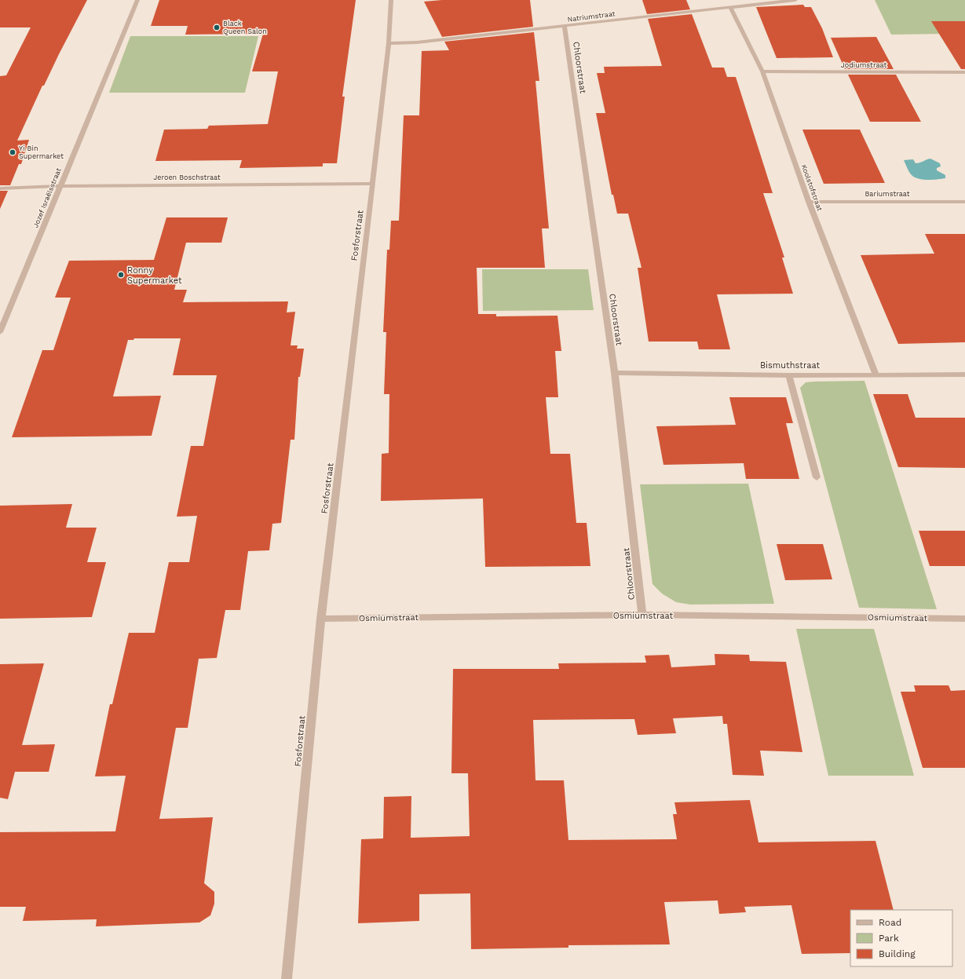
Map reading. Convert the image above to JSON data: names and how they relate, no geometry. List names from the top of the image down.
{
  "streets": {
    "street": [
      "Natriumstraat",
      "Jodiumstraat",
      "Chloorstraat",
      "Jeroen Boschstraat",
      "Koolstofstraat",
      "Bariumstraat",
      "Jozef Israëlsstraat",
      "Fosforstraat",
      "Bismuthstraat",
      "Osmiumstraat"
    ]
  },
  "crossings": [
    ["Natriumstraat", "Chloorstraat"],
    ["Natriumstraat", "Koolstofstraat"],
    ["Natriumstraat", "Fosforstraat"],
    ["Jodiumstraat", "Koolstofstraat"],
    ["Chloorstraat", "Bismuthstraat"],
    ["Chloorstraat", "Osmiumstraat"],
    ["Jeroen Boschstraat", "Jozef Israëlsstraat"],
    ["Jeroen Boschstraat", "Fosforstraat"],
    ["Koolstofstraat", "Bariumstraat"],
    ["Koolstofstraat", "Bismuthstraat"],
    ["Fosforstraat", "Osmiumstraat"]
  ],
  "places": ["Black Queen Salon", "Yi Bin Supermarket", "Ronny Supermarket"],
  "legend": ["Road", "Park", "Building"]
}
